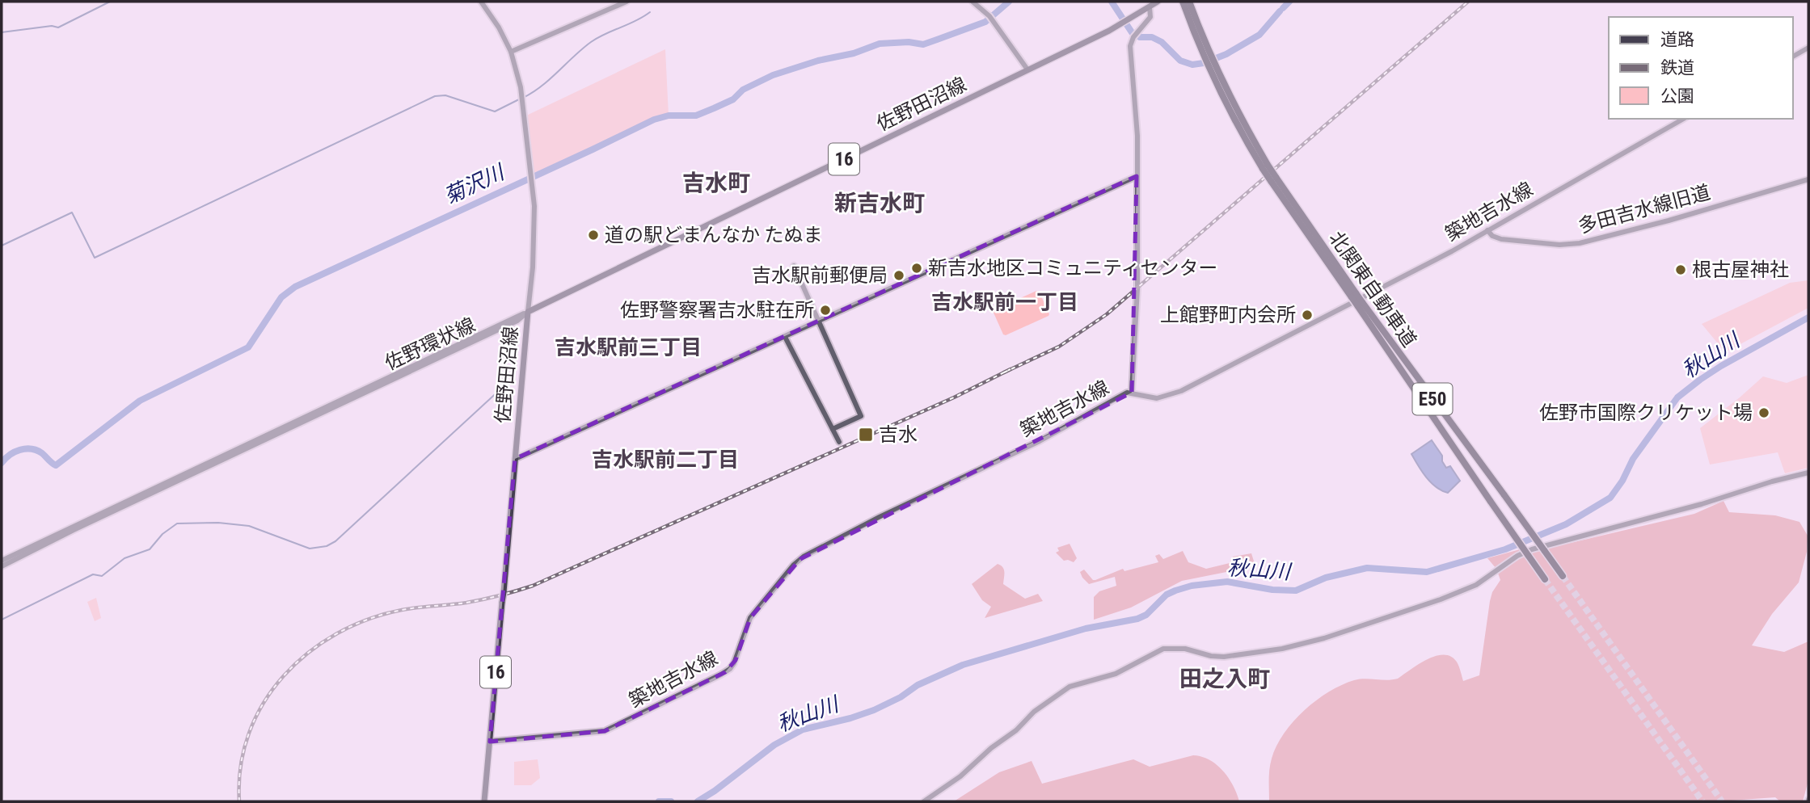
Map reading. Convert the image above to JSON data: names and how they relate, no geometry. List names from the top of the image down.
{
  "streets": {
    "highway": ["北関東自動車道", "E50"],
    "main road": ["佐野田沼線", "16"],
    "street": ["多田吉水線旧道", "築地吉水線", "佐野環状線"]
  },
  "crossings": [
    ["佐野田沼線", "築地吉水線"],
    ["佐野田沼線", "佐野環状線"],
    ["多田吉水線旧道", "築地吉水線"]
  ],
  "districts": [
    "吉水町",
    "新吉水町",
    "吉水駅前一丁目",
    "吉水駅前三丁目",
    "吉水駅前二丁目",
    "田之入町"
  ],
  "water": ["菊沢川", "秋山川"],
  "places": {
    "other": [
      "道の駅どまんなか たぬま",
      "新吉水地区コミュニティセンター",
      "根古屋神社",
      "吉水駅前郵便局",
      "佐野警察署吉水駐在所",
      "上館野町内会所",
      "佐野市国際クリケット場"
    ],
    "transit": ["吉水"]
  },
  "legend": ["道路", "鉄道", "公園"]
}
